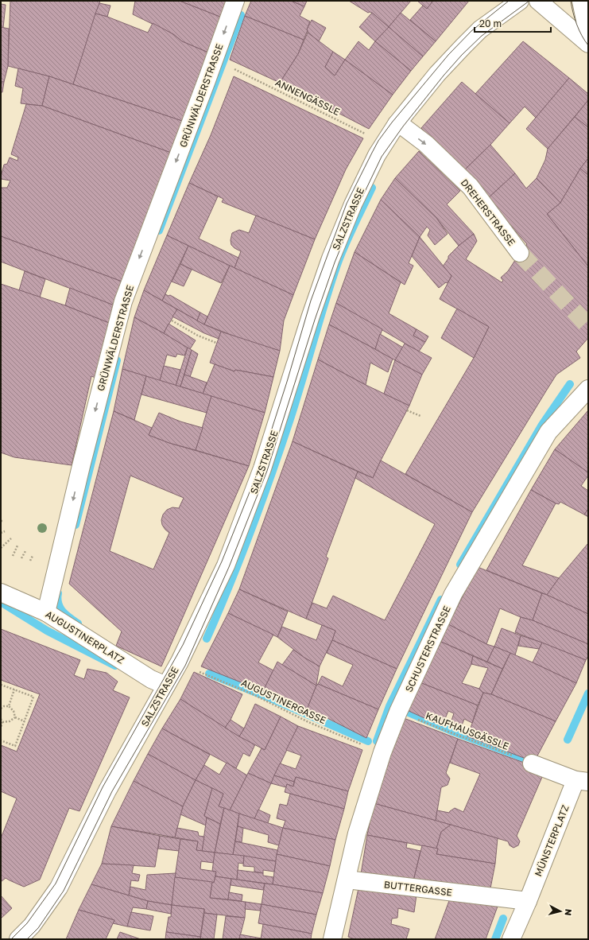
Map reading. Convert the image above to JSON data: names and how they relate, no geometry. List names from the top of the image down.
{
  "streets": {
    "street": [
      "GRÜNWÄLDERSTRASSE",
      "DREHERSTRASSE",
      "SALZSTRASSE",
      "AUGUSTINERPLATZ",
      "SCHUSTERSTRASSE",
      "MÜNSTERPLATZ",
      "BUTTERGASSE"
    ],
    "path": ["ANNENGÄSSLE", "AUGUSTINERGASSE", "KAUFHAUSGÄSSLE"]
  },
  "crossings": [
    ["GRÜNWÄLDERSTRASSE", "AUGUSTINERPLATZ"],
    ["ANNENGÄSSLE", "SALZSTRASSE"],
    ["DREHERSTRASSE", "SALZSTRASSE"],
    ["SALZSTRASSE", "AUGUSTINERPLATZ"],
    ["SALZSTRASSE", "AUGUSTINERGASSE"],
    ["SCHUSTERSTRASSE", "AUGUSTINERGASSE"],
    ["SCHUSTERSTRASSE", "KAUFHAUSGÄSSLE"],
    ["SCHUSTERSTRASSE", "BUTTERGASSE"],
    ["KAUFHAUSGÄSSLE", "MÜNSTERPLATZ"],
    ["MÜNSTERPLATZ", "BUTTERGASSE"]
  ],
  "one_way": ["GRÜNWÄLDERSTRASSE", "DREHERSTRASSE"],
  "scale_bar": "20 m",
  "north": "right"
}
